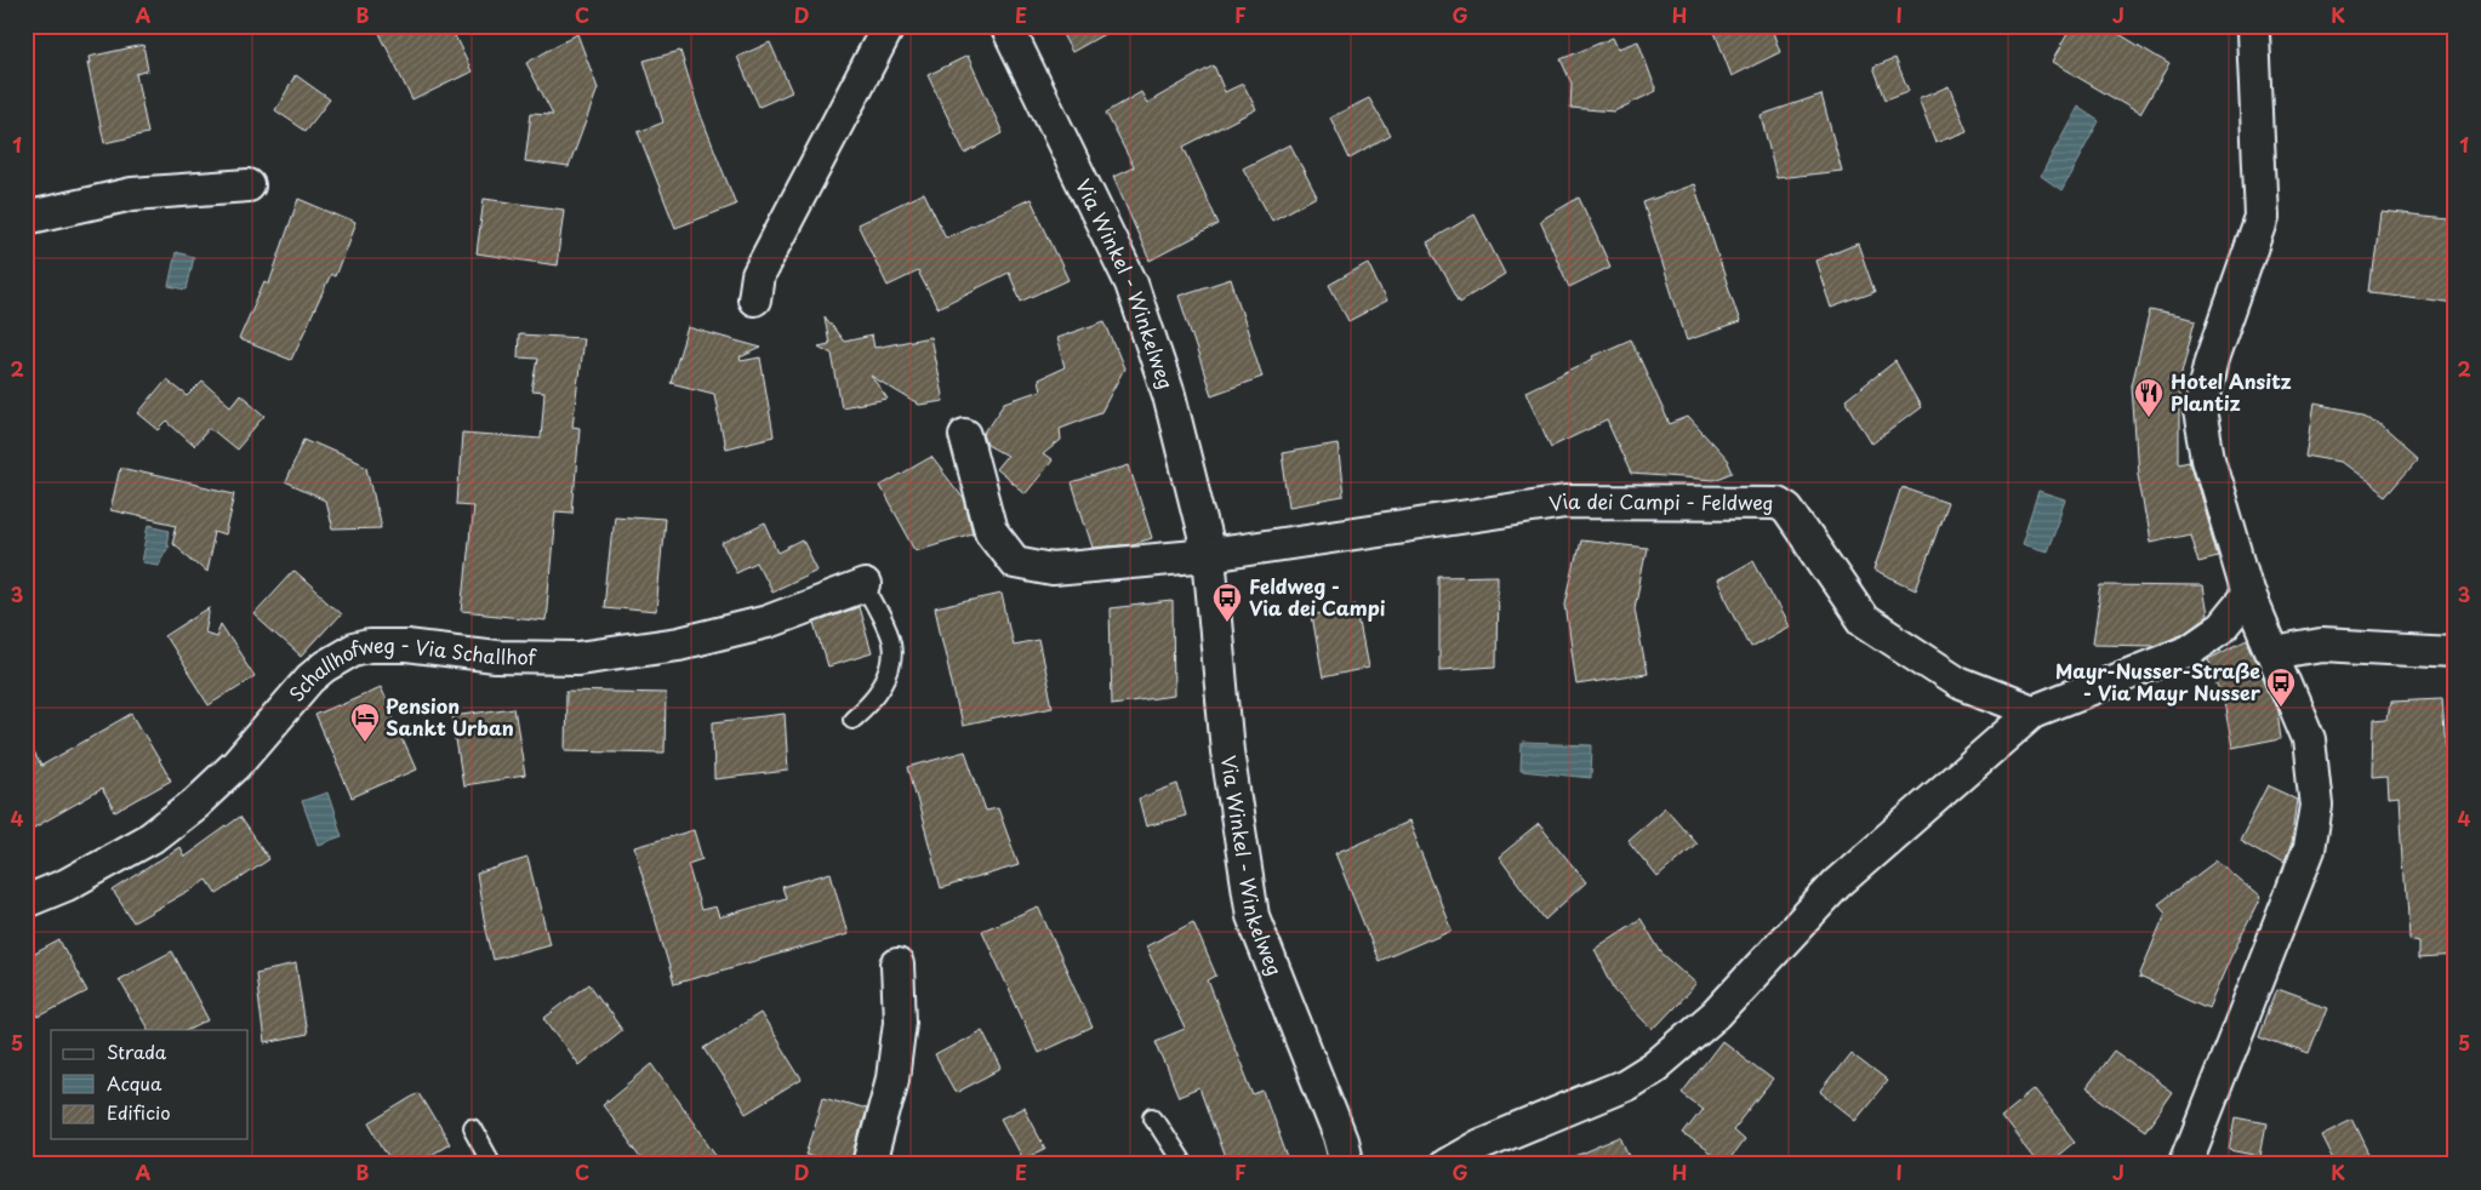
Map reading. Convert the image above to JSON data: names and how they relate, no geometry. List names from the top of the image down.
{
  "streets": {
    "street": ["Via Winkel - Winkelweg", "Via dei Campi - Feldweg", "Schallhofweg - Via Schallhof"]
  },
  "crossings": [
    ["Via Winkel - Winkelweg", "Via dei Campi - Feldweg"]
  ],
  "places": {
    "restaurant": ["Hotel Ansitz Plantiz"],
    "bus stop": ["Feldweg - Via dei Campi", "Mayr-Nusser-Straße - Via Mayr Nusser"],
    "hotel": ["Pension Sankt Urban"]
  },
  "legend": ["Strada", "Acqua", "Edificio"],
  "grid": {
    "columns": [
      "A",
      "B",
      "C",
      "D",
      "E",
      "F",
      "G",
      "H",
      "I",
      "J",
      "K"
    ],
    "rows": [
      "1",
      "2",
      "3",
      "4",
      "5"
    ]
  }
}
